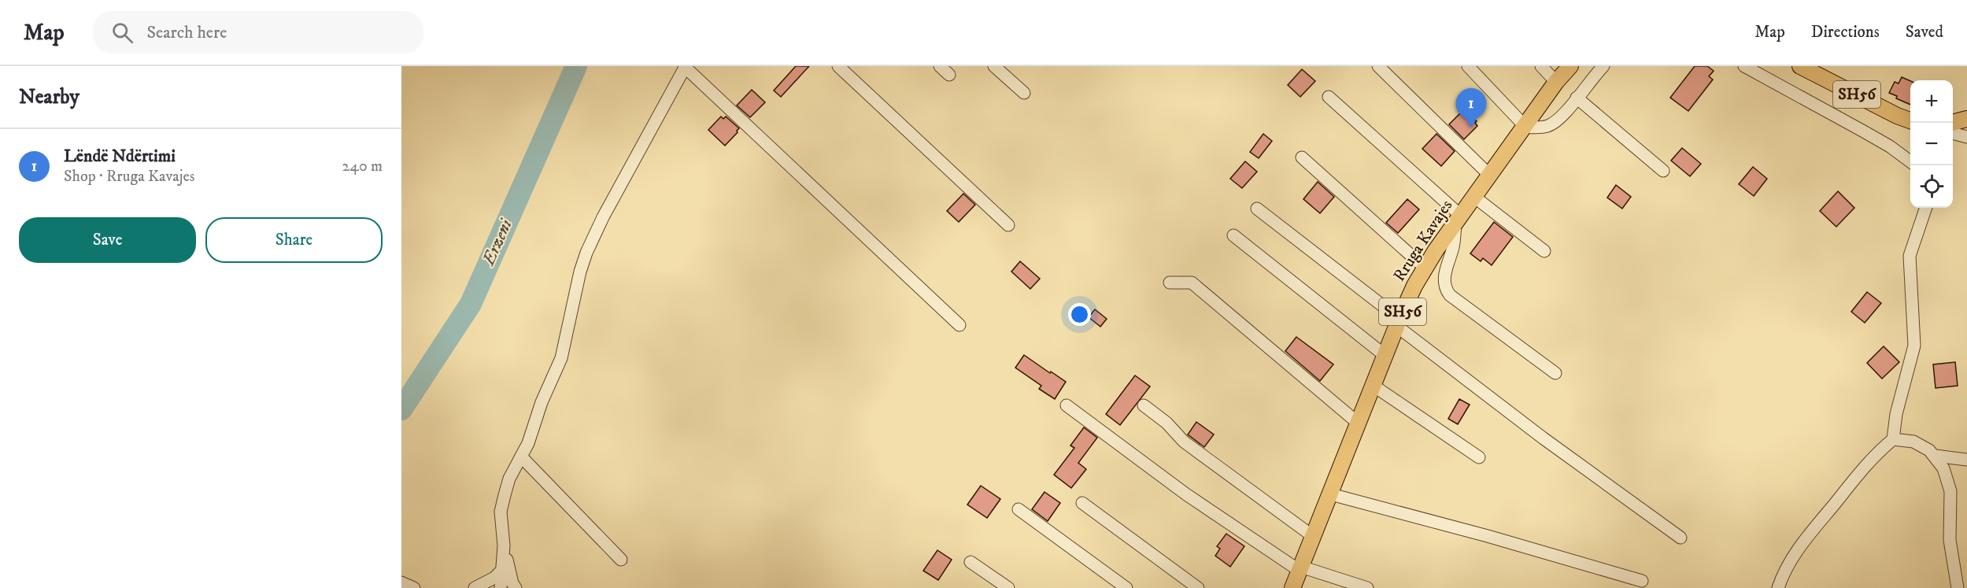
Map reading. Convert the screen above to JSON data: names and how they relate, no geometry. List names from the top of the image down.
{
  "streets": {
    "main road": ["SH56", "Rruga Kavajes"]
  },
  "water": ["Erzeni"],
  "page": {
    "header": "Map",
    "search": "Search here",
    "nav": ["Map", "Directions", "Saved"],
    "heading": "Nearby",
    "map_buttons": ["+", "−"],
    "pins": "1",
    "list": [
      {
        "mark": "1",
        "name": "Lëndë Ndërtimi",
        "note": "Shop · Rruga Kavajes",
        "value": "240 m"
      }
    ],
    "buttons": ["Save", "Share"]
  }
}
